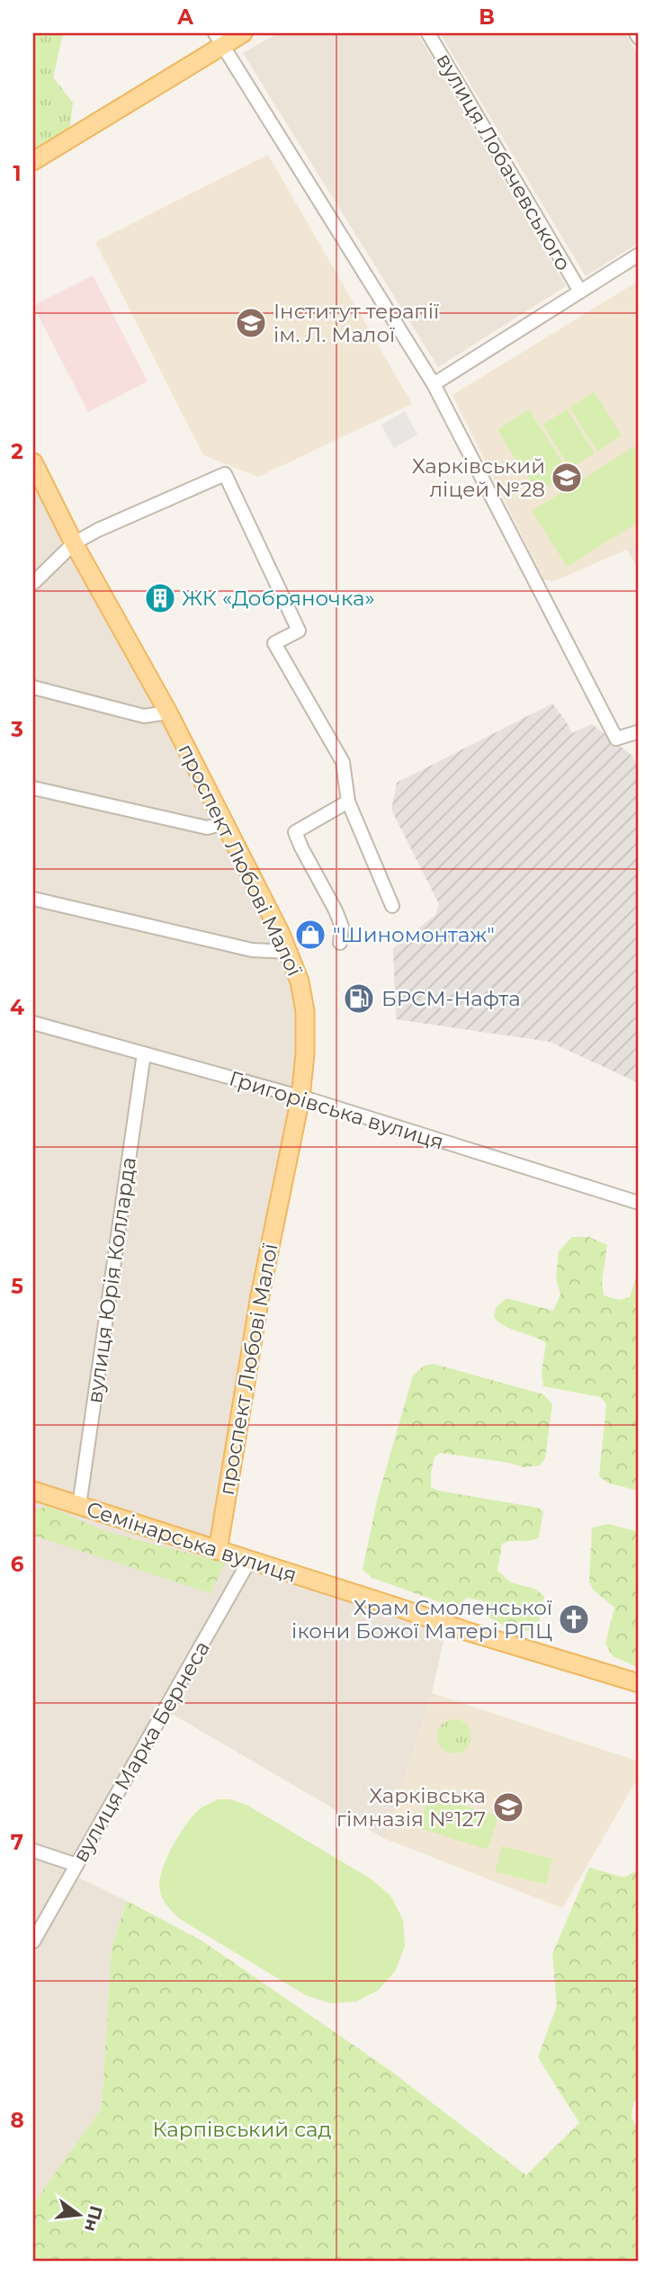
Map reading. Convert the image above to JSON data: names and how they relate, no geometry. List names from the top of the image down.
{
  "streets": {
    "main road": ["проспект Любові Малої", "Семінарська вулиця"],
    "street": [
      "вулиця Лобачевського",
      "Григорівська вулиця",
      "вулиця Юрія Колларда",
      "вулиця Марка Бернеса"
    ]
  },
  "crossings": [
    ["проспект Любові Малої", "Григорівська вулиця"],
    ["проспект Любові Малої", "Семінарська вулиця"],
    ["Григорівська вулиця", "вулиця Юрія Колларда"],
    ["вулиця Юрія Колларда", "Семінарська вулиця"],
    ["Семінарська вулиця", "вулиця Марка Бернеса"]
  ],
  "parks": ["Карпівський сад"],
  "places": {
    "school or university": ["Інститут терапії ім. Л. Малої", "Харківський ліцей №28", "Харківська гімназія №127"],
    "building": ["ЖК «Добряночка»"],
    "shop": ["\"Шиномонтаж\""],
    "fuel station": ["БРСМ-Нафта"],
    "church": ["Храм Смоленської ікони Божої Матері РПЦ"]
  },
  "north": "right",
  "grid": {
    "columns": ["A", "B"],
    "rows": [
      "1",
      "2",
      "3",
      "4",
      "5",
      "6",
      "7",
      "8"
    ]
  }
}
